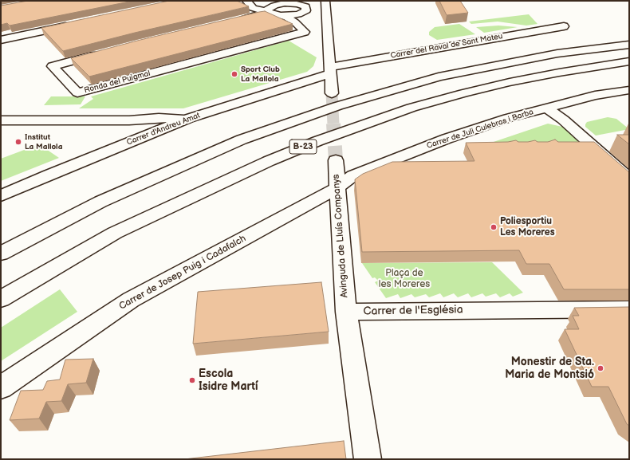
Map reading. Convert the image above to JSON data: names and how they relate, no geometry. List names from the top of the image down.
{
  "streets": {
    "main road": [
      "Carrer del Raval de Sant Mateu",
      "Ronda del Puigmal",
      "Carrer d'Andreu Amat",
      "Carrer de Juli Culebras i Barba",
      "B-23",
      "Avinguda de Lluís Companys",
      "Carrer de Josep Puig i Cadafalch",
      "Carrer de l'Església"
    ]
  },
  "crossings": [
    ["Carrer del Raval de Sant Mateu", "Carrer d'Andreu Amat"],
    ["Carrer de Juli Culebras i Barba", "Avinguda de Lluís Companys"],
    ["Carrer de Juli Culebras i Barba", "Carrer de Josep Puig i Cadafalch"],
    ["Avinguda de Lluís Companys", "Carrer de Josep Puig i Cadafalch"],
    ["Avinguda de Lluís Companys", "Carrer de l'Església"]
  ],
  "parks": ["Plaça de les Moreres"],
  "places": [
    "Sport Club La Mallola",
    "Institut La Mallola",
    "Poliesportiu Les Moreres",
    "Monestir de Sta. Maria de Montsió",
    "Escola Isidre Martí"
  ]
}
